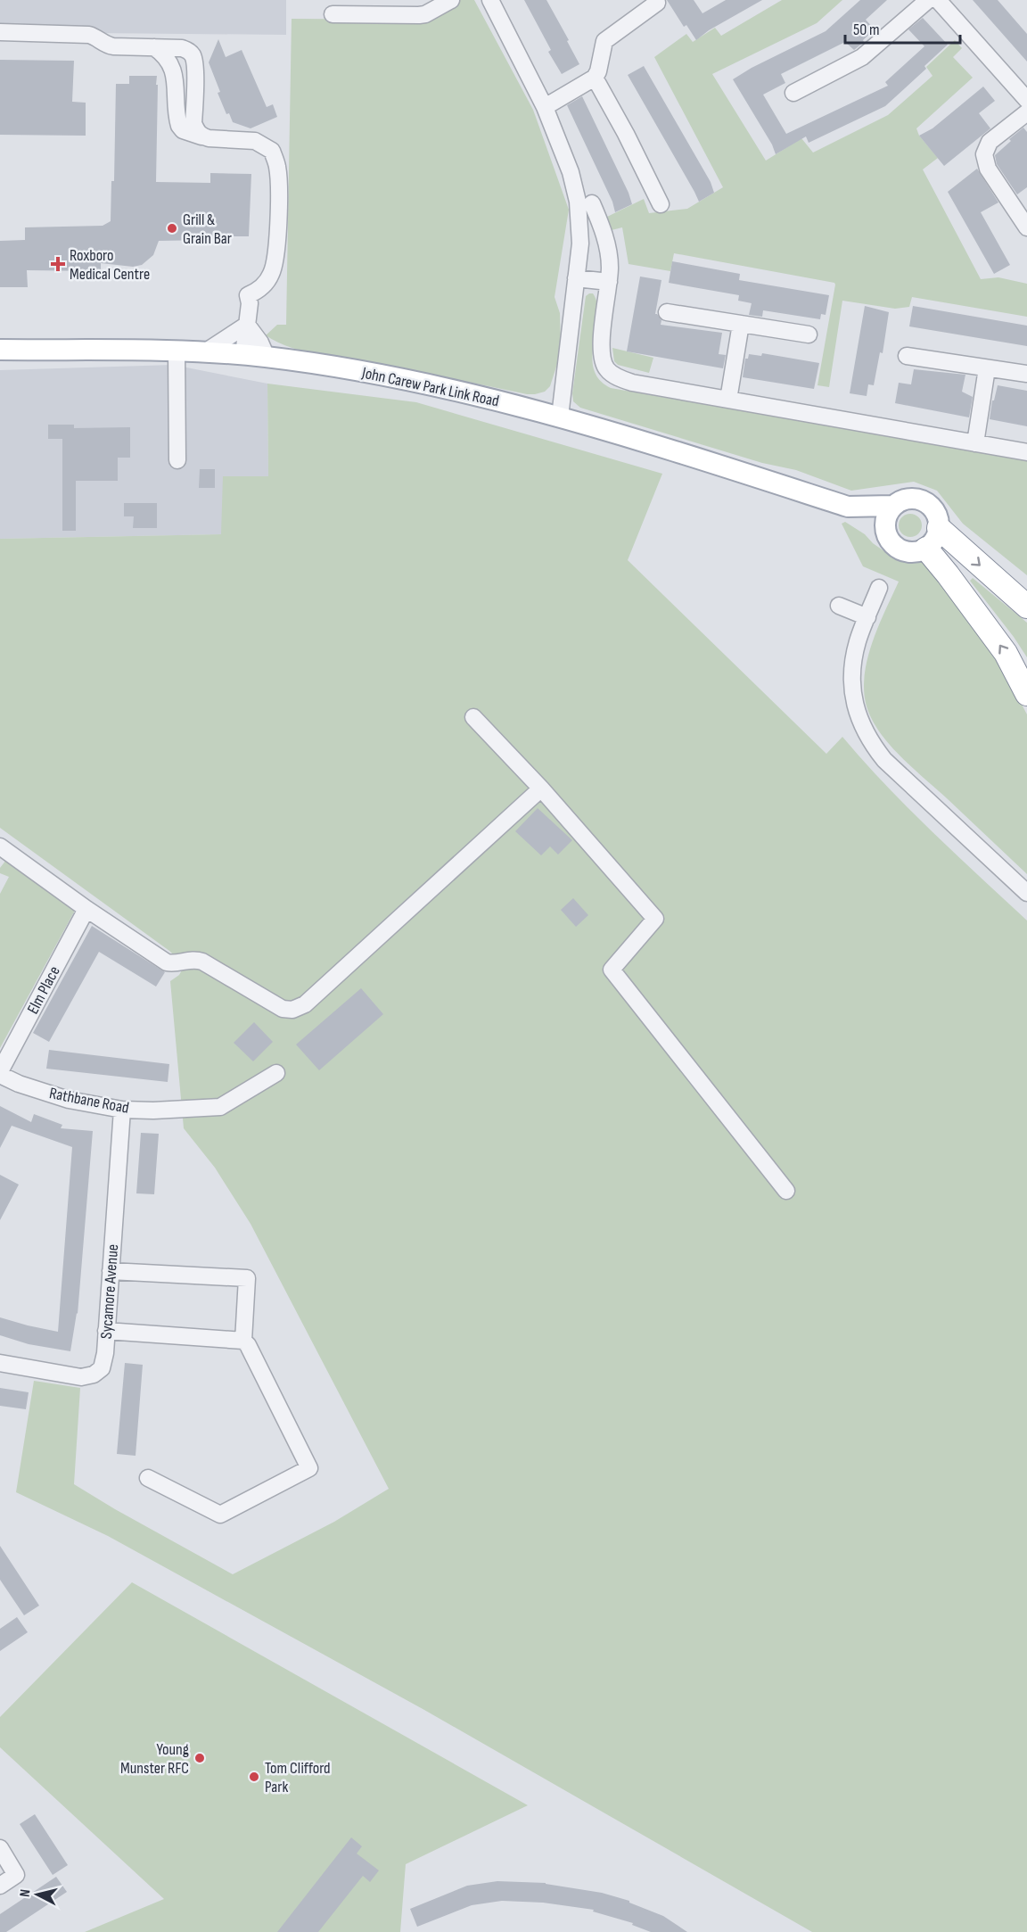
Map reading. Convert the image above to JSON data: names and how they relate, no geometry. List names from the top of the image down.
{
  "streets": {
    "main road": ["John Carew Park Link Road"],
    "street": ["Elm Place", "Rathbane Road", "Sycamore Avenue"]
  },
  "crossings": [
    ["Elm Place", "Rathbane Road"],
    ["Rathbane Road", "Sycamore Avenue"]
  ],
  "places": {
    "other": ["Grill & Grain Bar", "Young Munster RFC", "Tom Clifford Park"],
    "health": ["Roxboro Medical Centre"]
  },
  "scale_bar": "50 m",
  "north": "left"
}
